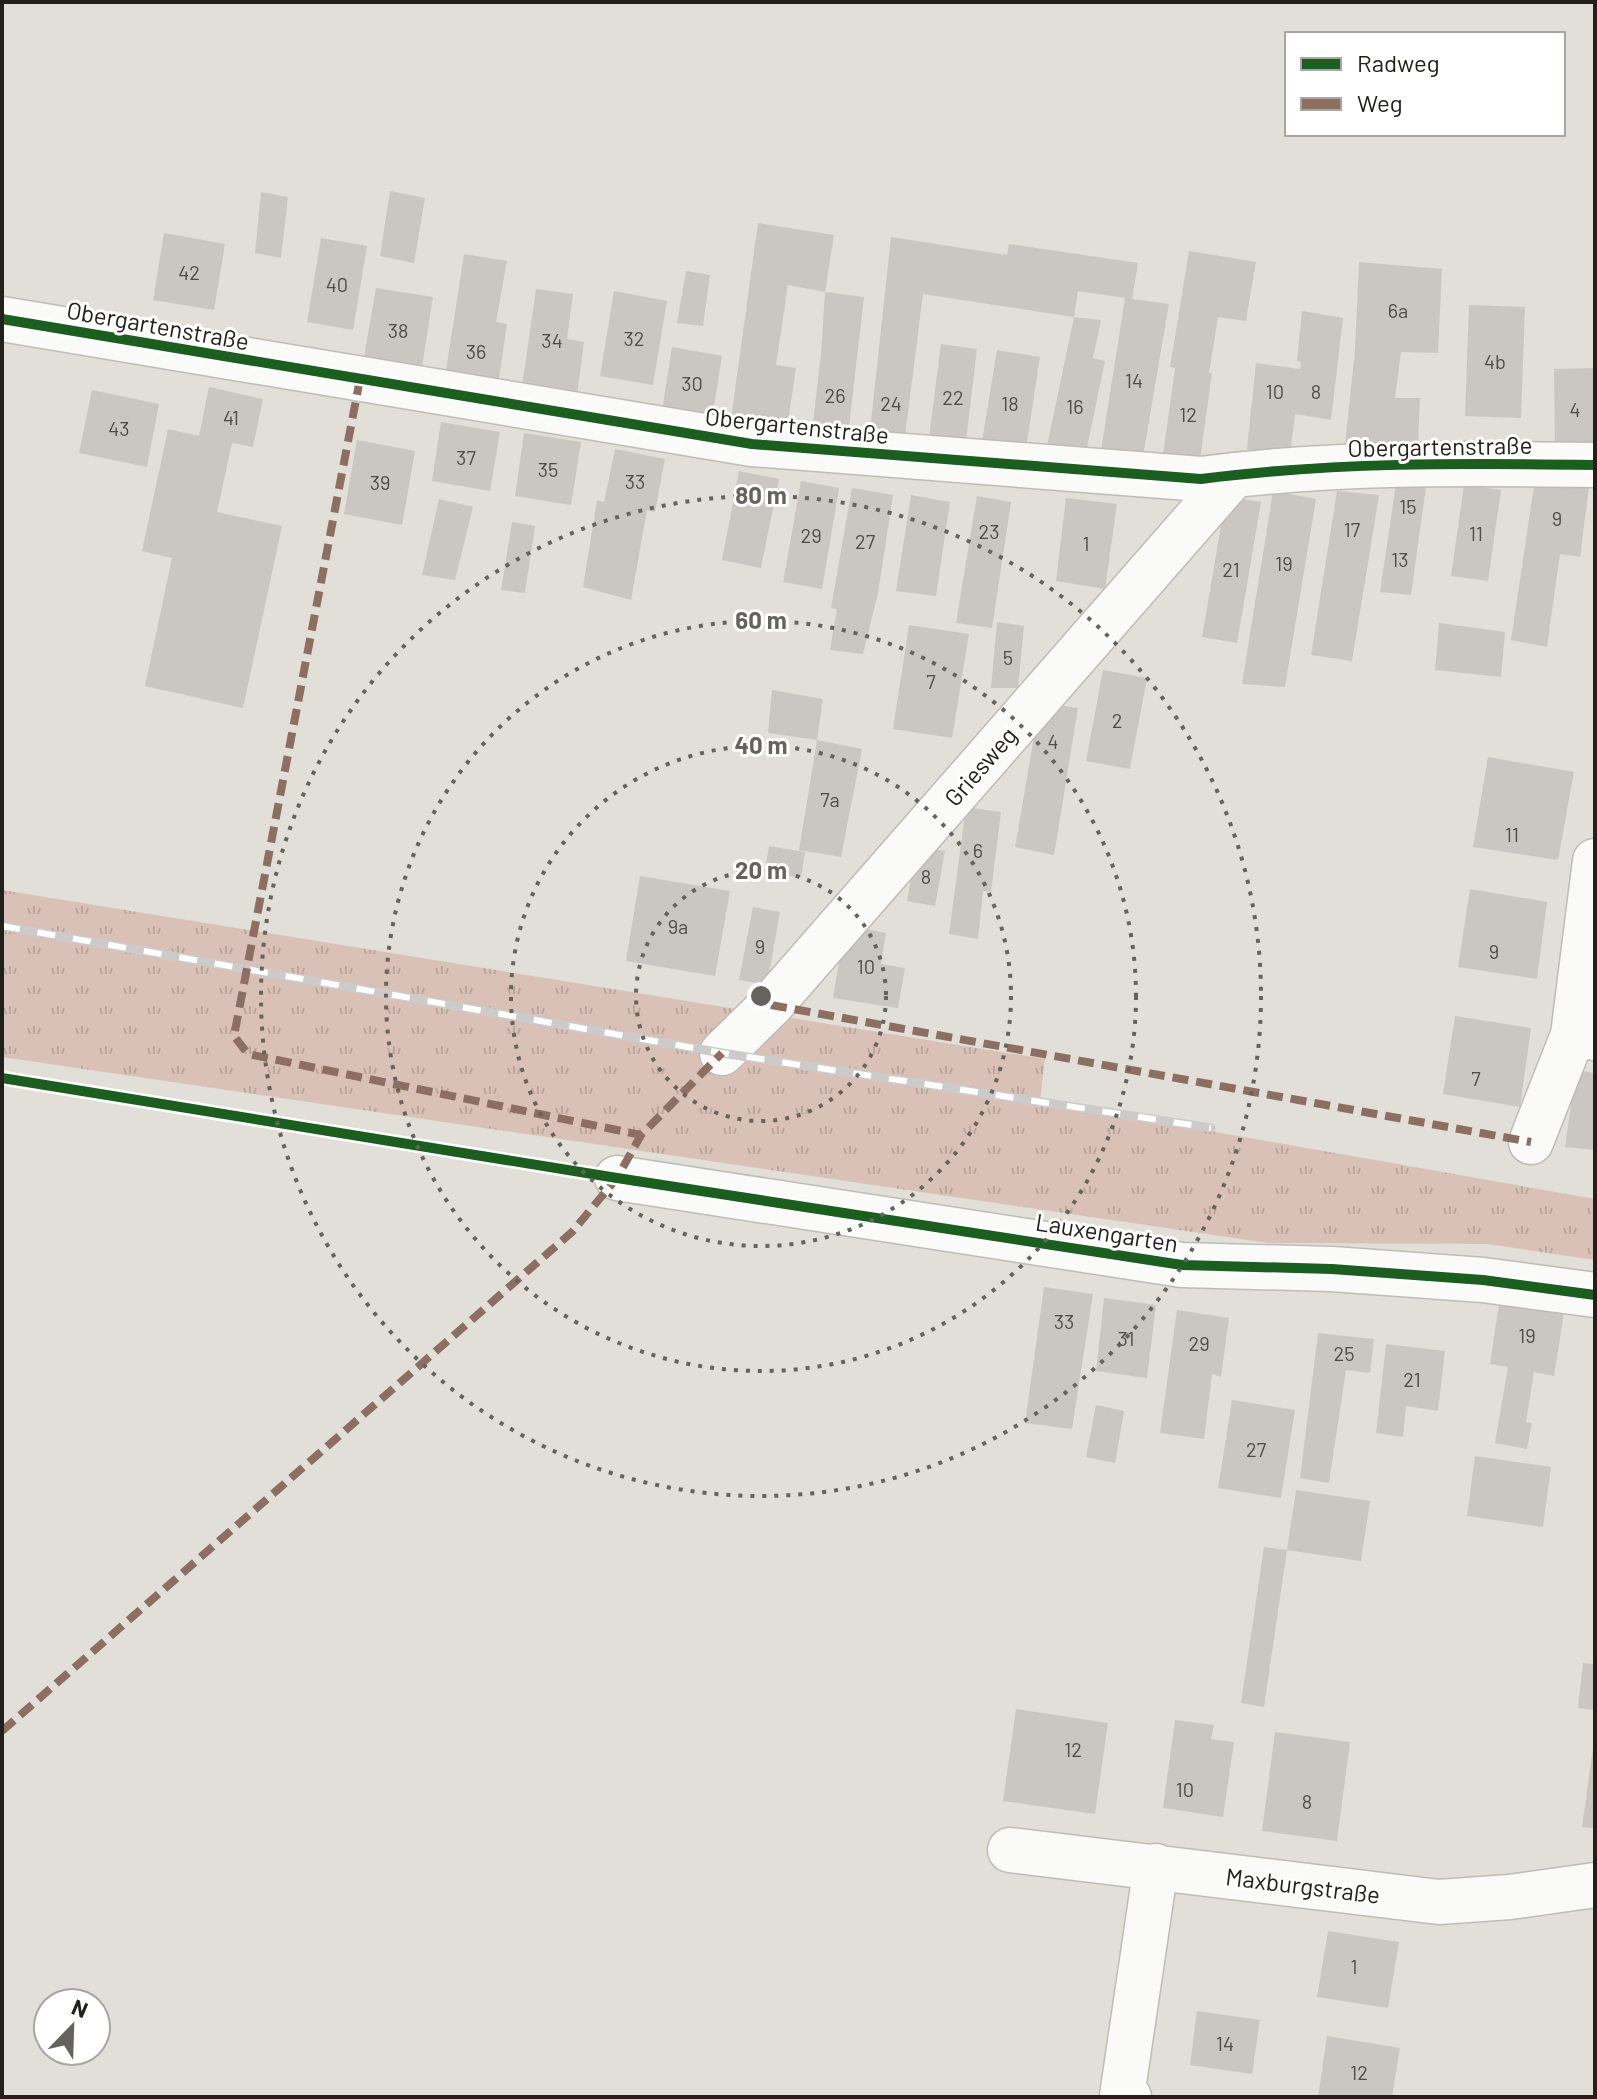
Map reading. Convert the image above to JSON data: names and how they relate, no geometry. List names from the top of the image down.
{
  "streets": {
    "street": [
      "Obergartenstraße",
      "Griesweg",
      "Lauxengarten",
      "Maxburgstraße"
    ]
  },
  "crossings": [
    ["Obergartenstraße", "Griesweg"]
  ],
  "house_numbers": [
    "42",
    "40",
    "6a",
    "38",
    "32",
    "34",
    "36",
    "4b",
    "14",
    "30",
    "10",
    "8",
    "26",
    "22",
    "24",
    "18",
    "16",
    "4",
    "12",
    "41",
    "43",
    "37",
    "35",
    "33",
    "39",
    "15",
    "9",
    "17",
    "23",
    "11",
    "29",
    "27",
    "1",
    "13",
    "19",
    "21",
    "5",
    "7",
    "2",
    "4",
    "7a",
    "11",
    "6",
    "8",
    "9a",
    "9",
    "9",
    "10",
    "7",
    "33",
    "19",
    "31",
    "29",
    "25",
    "21",
    "27",
    "12",
    "10",
    "8",
    "1",
    "14",
    "12"
  ],
  "legend": ["Radweg", "Weg"],
  "north": "top right",
  "rings": [
    "80 m",
    "60 m",
    "40 m",
    "20 m"
  ]
}
